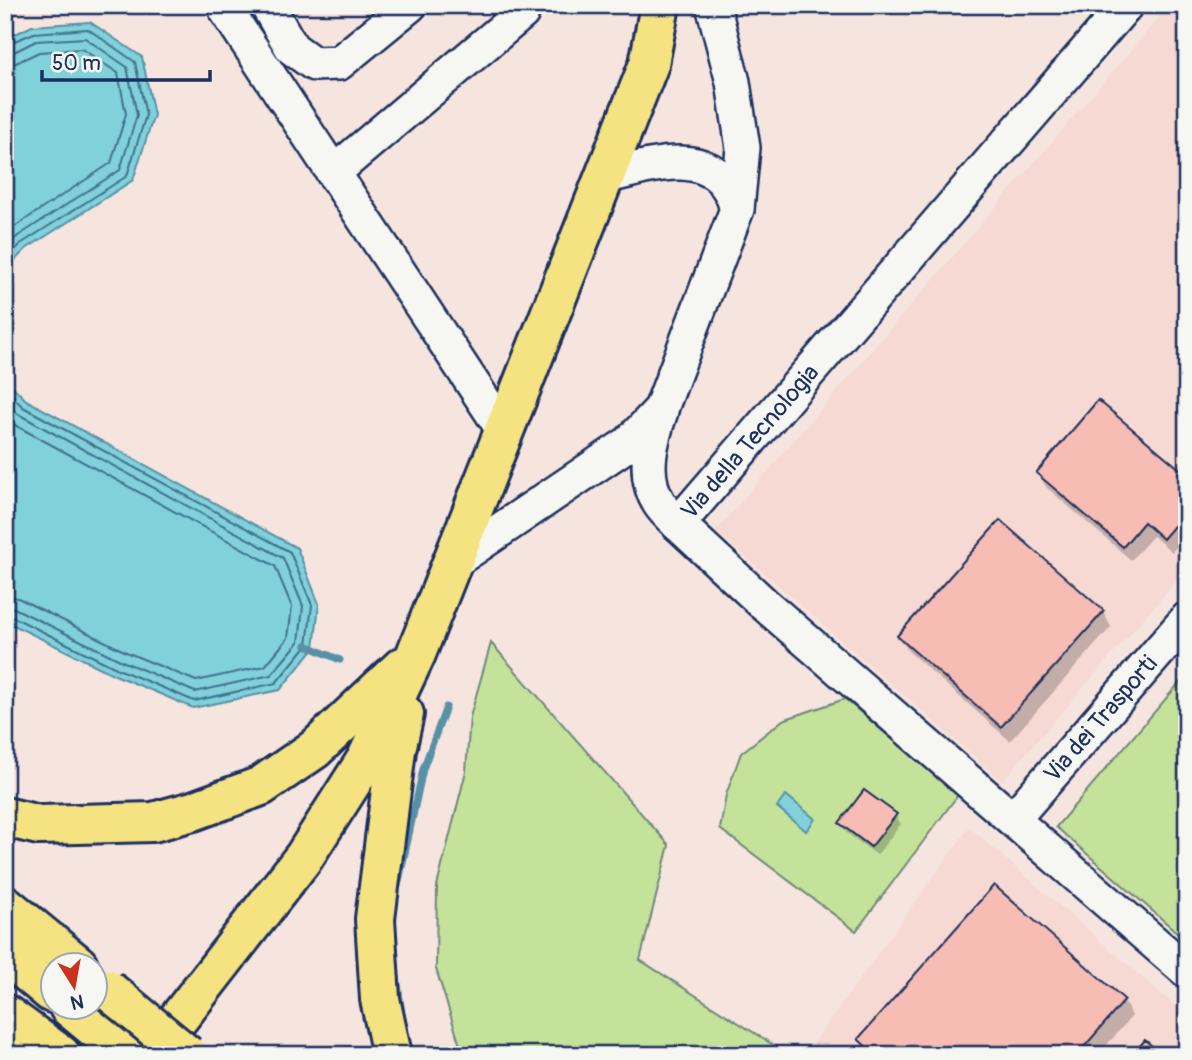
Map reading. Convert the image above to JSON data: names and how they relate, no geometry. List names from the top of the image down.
{
  "streets": {
    "street": ["Via della Tecnologia", "Via dei Trasporti"]
  },
  "crossings": [
    ["Via della Tecnologia", "Via dei Trasporti"]
  ],
  "scale_bar": "50 m",
  "north": "bottom"
}
